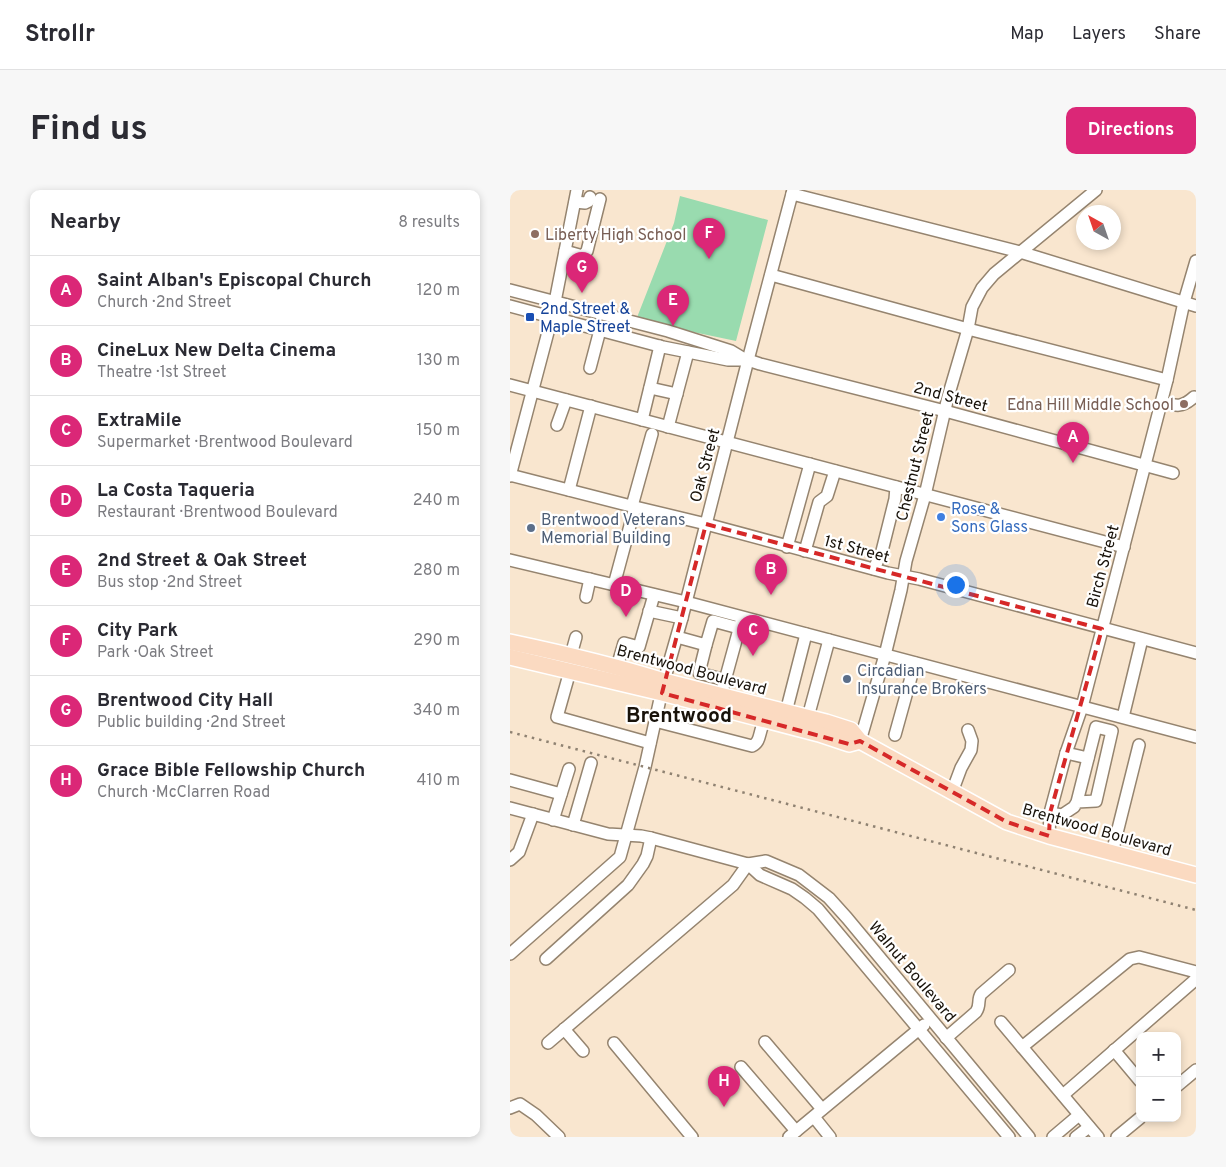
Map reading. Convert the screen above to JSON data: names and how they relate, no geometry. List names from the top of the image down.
{
  "streets": {
    "main road": ["Brentwood Boulevard"],
    "street": [
      "2nd Street",
      "Oak Street",
      "Chestnut Street",
      "1st Street",
      "Birch Street",
      "Walnut Boulevard"
    ]
  },
  "crossings": [
    ["2nd Street", "Oak Street"],
    ["2nd Street", "Chestnut Street"],
    ["2nd Street", "Birch Street"],
    ["Oak Street", "1st Street"],
    ["Oak Street", "Brentwood Boulevard"],
    ["Oak Street", "Walnut Boulevard"],
    ["Chestnut Street", "1st Street"],
    ["Chestnut Street", "Brentwood Boulevard"],
    ["1st Street", "Birch Street"],
    ["Birch Street", "Brentwood Boulevard"]
  ],
  "districts": ["Brentwood"],
  "places": {
    "other": [
      "Liberty High School",
      "Edna Hill Middle School",
      "Rose & Sons Glass",
      "Brentwood Veterans Memorial Building",
      "Circadian Insurance Brokers"
    ],
    "transit": ["2nd Street & Maple Street"]
  },
  "north": "top left",
  "page": {
    "header": "Strollr",
    "nav": ["Map", "Layers", "Share"],
    "buttons": "Directions",
    "title": "Find us",
    "heading": ["Nearby", "8 results"],
    "pins": [
      "F",
      "G",
      "E",
      "A",
      "B",
      "D",
      "C",
      "H"
    ],
    "list": [
      {
        "mark": "A",
        "name": "Saint Alban's Episcopal Church",
        "note": "Church · 2nd Street",
        "value": "120 m"
      },
      {
        "mark": "B",
        "name": "CineLux New Delta Cinema",
        "note": "Theatre · 1st Street",
        "value": "130 m"
      },
      {
        "mark": "C",
        "name": "ExtraMile",
        "note": "Supermarket · Brentwood Boulevard",
        "value": "150 m"
      },
      {
        "mark": "D",
        "name": "La Costa Taqueria",
        "note": "Restaurant · Brentwood Boulevard",
        "value": "240 m"
      },
      {
        "mark": "E",
        "name": "2nd Street & Oak Street",
        "note": "Bus stop · 2nd Street",
        "value": "280 m"
      },
      {
        "mark": "F",
        "name": "City Park",
        "note": "Park · Oak Street",
        "value": "290 m"
      },
      {
        "mark": "G",
        "name": "Brentwood City Hall",
        "note": "Public building · 2nd Street",
        "value": "340 m"
      },
      {
        "mark": "H",
        "name": "Grace Bible Fellowship Church",
        "note": "Church · McClarren Road",
        "value": "410 m"
      }
    ],
    "map_buttons": ["+", "−"]
  }
}
